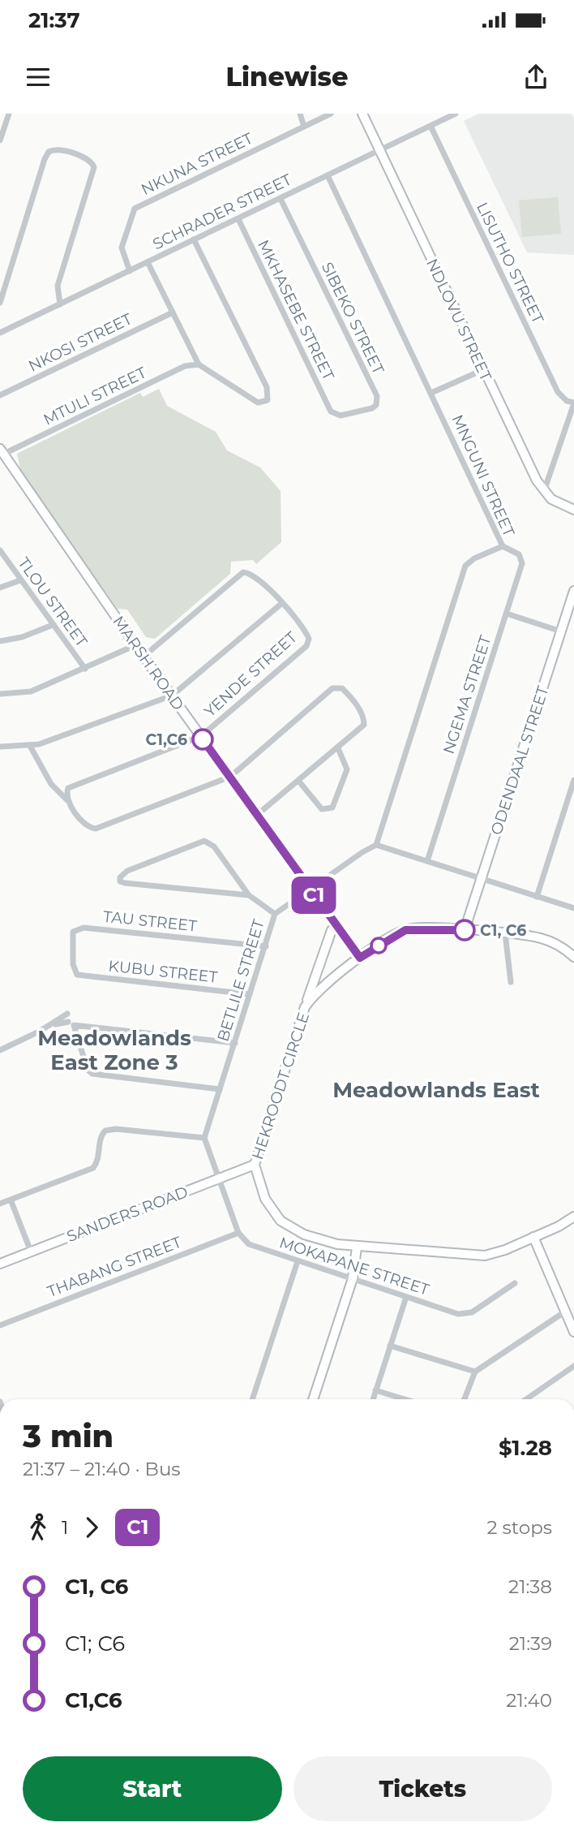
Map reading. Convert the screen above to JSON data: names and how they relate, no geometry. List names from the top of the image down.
{
  "streets": {
    "street": [
      "NKUNA STREET",
      "SCHRADER STREET",
      "LISUTHO STREET",
      "MKHASEBE STREET",
      "SIBEKO STREET",
      "NDLOVU STREET",
      "NKOSI STREET",
      "MTULI STREET",
      "MNGUNI STREET",
      "TLOU STREET",
      "MARSH ROAD",
      "YENDE STREET",
      "NGEMA STREET",
      "ODENDAAL STREET",
      "TAU STREET",
      "KUBU STREET",
      "BETLILE STREET",
      "HEKROODT CIRCLE",
      "SANDERS ROAD",
      "MOKAPANE STREET",
      "THABANG STREET"
    ]
  },
  "crossings": [
    ["NKUNA STREET", "SCHRADER STREET"],
    ["SCHRADER STREET", "LISUTHO STREET"],
    ["SCHRADER STREET", "MKHASEBE STREET"],
    ["SCHRADER STREET", "SIBEKO STREET"],
    ["SCHRADER STREET", "NDLOVU STREET"],
    ["SCHRADER STREET", "MNGUNI STREET"],
    ["MKHASEBE STREET", "SIBEKO STREET"],
    ["MTULI STREET", "MARSH ROAD"],
    ["MNGUNI STREET", "NGEMA STREET"],
    ["MNGUNI STREET", "BETLILE STREET"],
    ["MARSH ROAD", "YENDE STREET"],
    ["MARSH ROAD", "BETLILE STREET"],
    ["MARSH ROAD", "HEKROODT CIRCLE"],
    ["ODENDAAL STREET", "HEKROODT CIRCLE"],
    ["TAU STREET", "KUBU STREET"],
    ["TAU STREET", "BETLILE STREET"],
    ["KUBU STREET", "BETLILE STREET"],
    ["HEKROODT CIRCLE", "SANDERS ROAD"],
    ["MOKAPANE STREET", "THABANG STREET"]
  ],
  "districts": ["Meadowlands East Zone 3", "Meadowlands East"],
  "places": ["C1,C6", "C1, C6"],
  "lines": ["bus line C1"],
  "page": {
    "status": "21:37",
    "header": "Linewise",
    "on_map": "C1",
    "heading": ["3 min", "21:37 – 21:40 · Bus", "$1.28"],
    "legs": ["1", "C1", "2 stops"],
    "list": [
      {
        "name": "C1, C6",
        "value": "21:38"
      },
      {
        "name": "C1; C6",
        "value": "21:39"
      },
      {
        "name": "C1,C6",
        "value": "21:40"
      }
    ],
    "buttons": ["Start", "Tickets"]
  }
}
